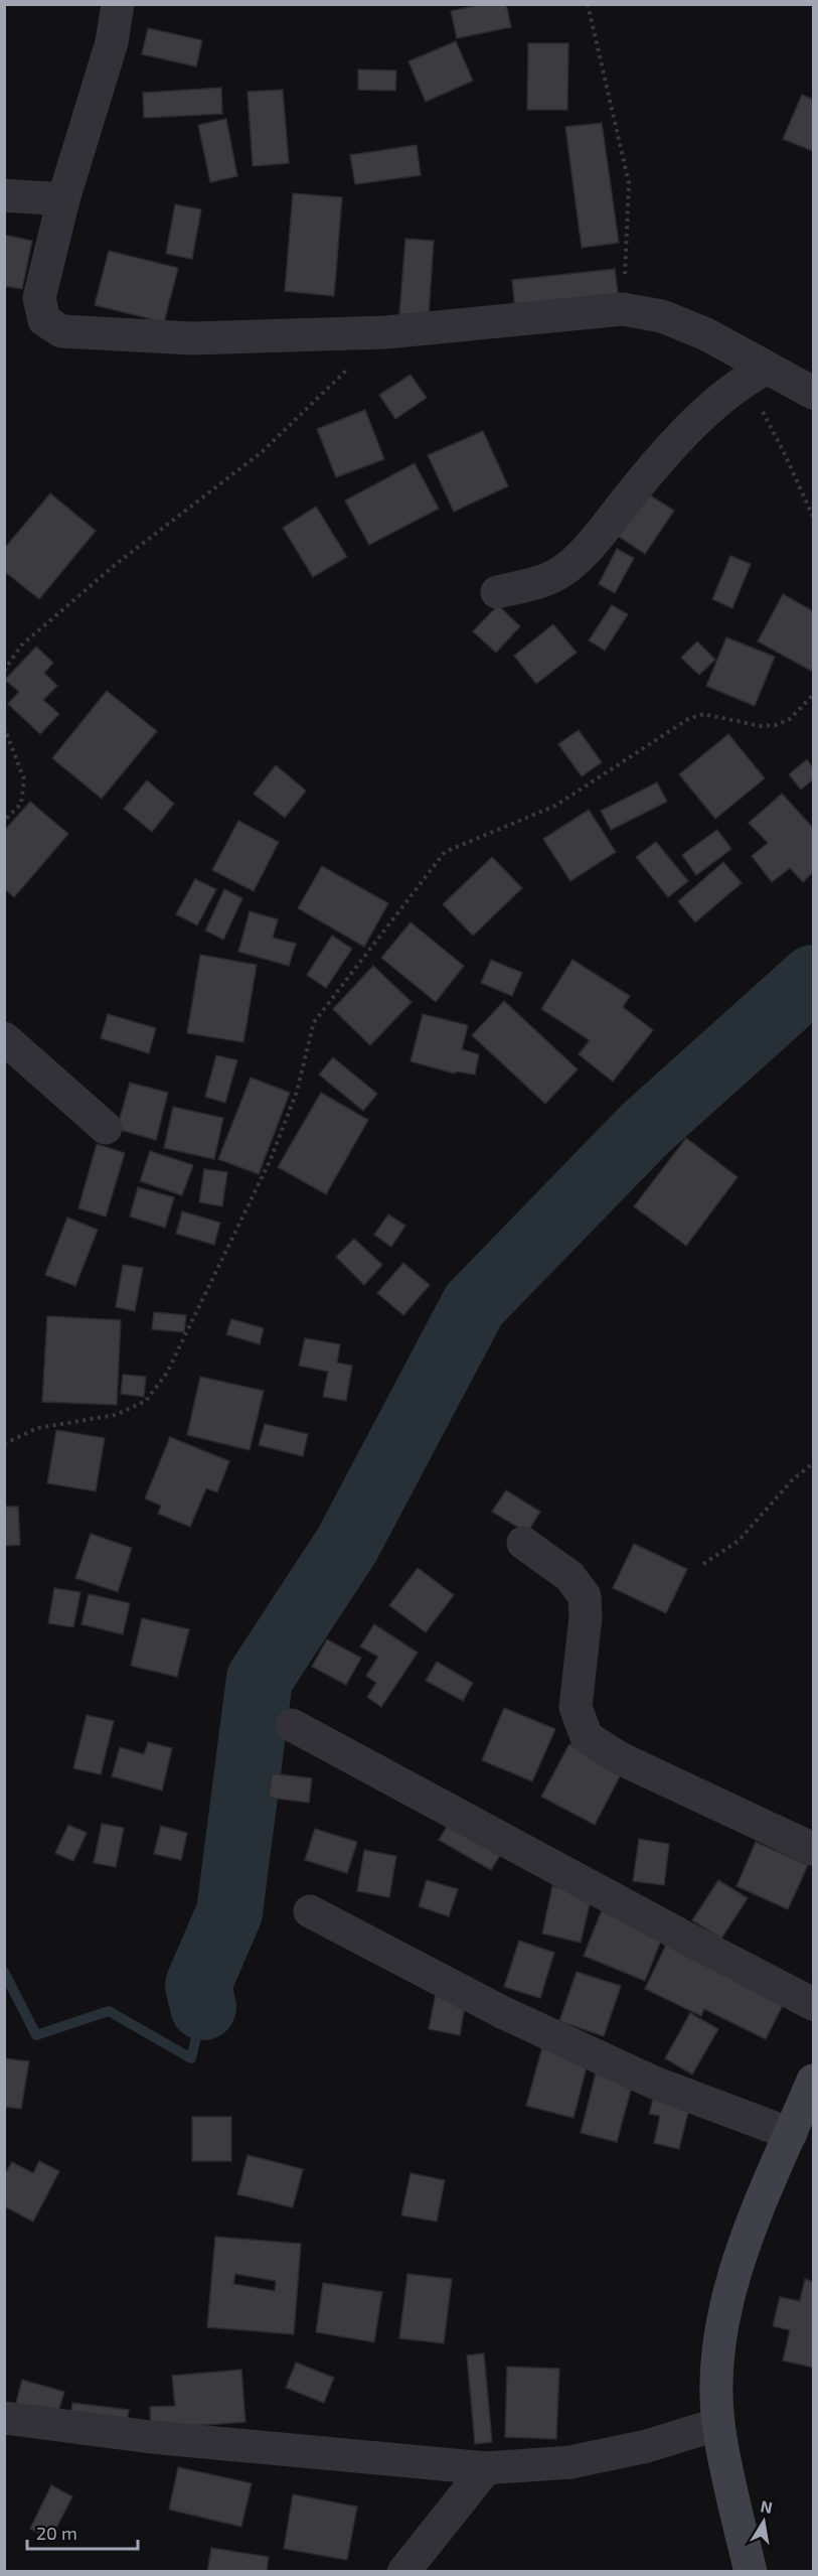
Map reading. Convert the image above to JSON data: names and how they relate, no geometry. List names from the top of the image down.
{
  "scale_bar": "20 m",
  "north": "top"
}
